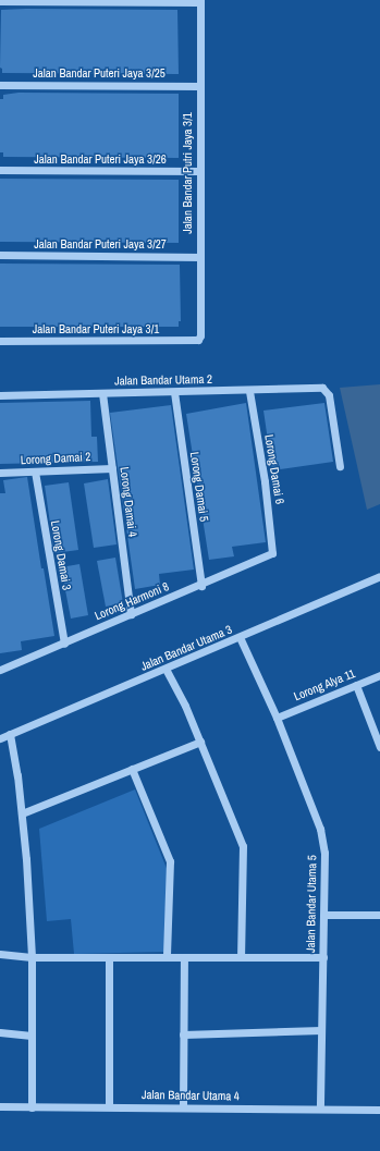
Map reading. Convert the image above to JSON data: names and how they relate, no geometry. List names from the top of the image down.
{
  "streets": {
    "street": [
      "Jalan Bandar Puteri Jaya 3/25",
      "Jalan Bandar Puteri Jaya 3/26",
      "Jalan Bandar Putri Jaya 3/1",
      "Jalan Bandar Puteri Jaya 3/27",
      "Jalan Bandar Puteri Jaya 3/1",
      "Jalan Bandar Utama 2",
      "Lorong Damai 2",
      "Lorong Damai 6",
      "Lorong Damai 5",
      "Lorong Damai 4",
      "Lorong Damai 3",
      "Lorong Harmoni 8",
      "Jalan Bandar Utama 3",
      "Lorong Alya 11",
      "Jalan Bandar Utama 5",
      "Jalan Bandar Utama 4"
    ]
  },
  "crossings": [
    ["Jalan Bandar Puteri Jaya 3/25", "Jalan Bandar Putri Jaya 3/1"],
    ["Jalan Bandar Puteri Jaya 3/26", "Jalan Bandar Putri Jaya 3/1"],
    ["Jalan Bandar Putri Jaya 3/1", "Jalan Bandar Puteri Jaya 3/27"],
    ["Jalan Bandar Putri Jaya 3/1", "Jalan Bandar Puteri Jaya 3/1"],
    ["Jalan Bandar Utama 2", "Lorong Damai 6"],
    ["Jalan Bandar Utama 2", "Lorong Damai 5"],
    ["Jalan Bandar Utama 2", "Lorong Damai 4"],
    ["Lorong Damai 2", "Lorong Damai 4"],
    ["Lorong Damai 2", "Lorong Damai 3"],
    ["Lorong Damai 6", "Lorong Harmoni 8"],
    ["Lorong Damai 5", "Lorong Harmoni 8"],
    ["Lorong Damai 4", "Lorong Harmoni 8"],
    ["Lorong Damai 3", "Lorong Harmoni 8"],
    ["Jalan Bandar Utama 3", "Jalan Bandar Utama 5"],
    ["Lorong Alya 11", "Jalan Bandar Utama 5"],
    ["Jalan Bandar Utama 5", "Jalan Bandar Utama 4"]
  ]
}
